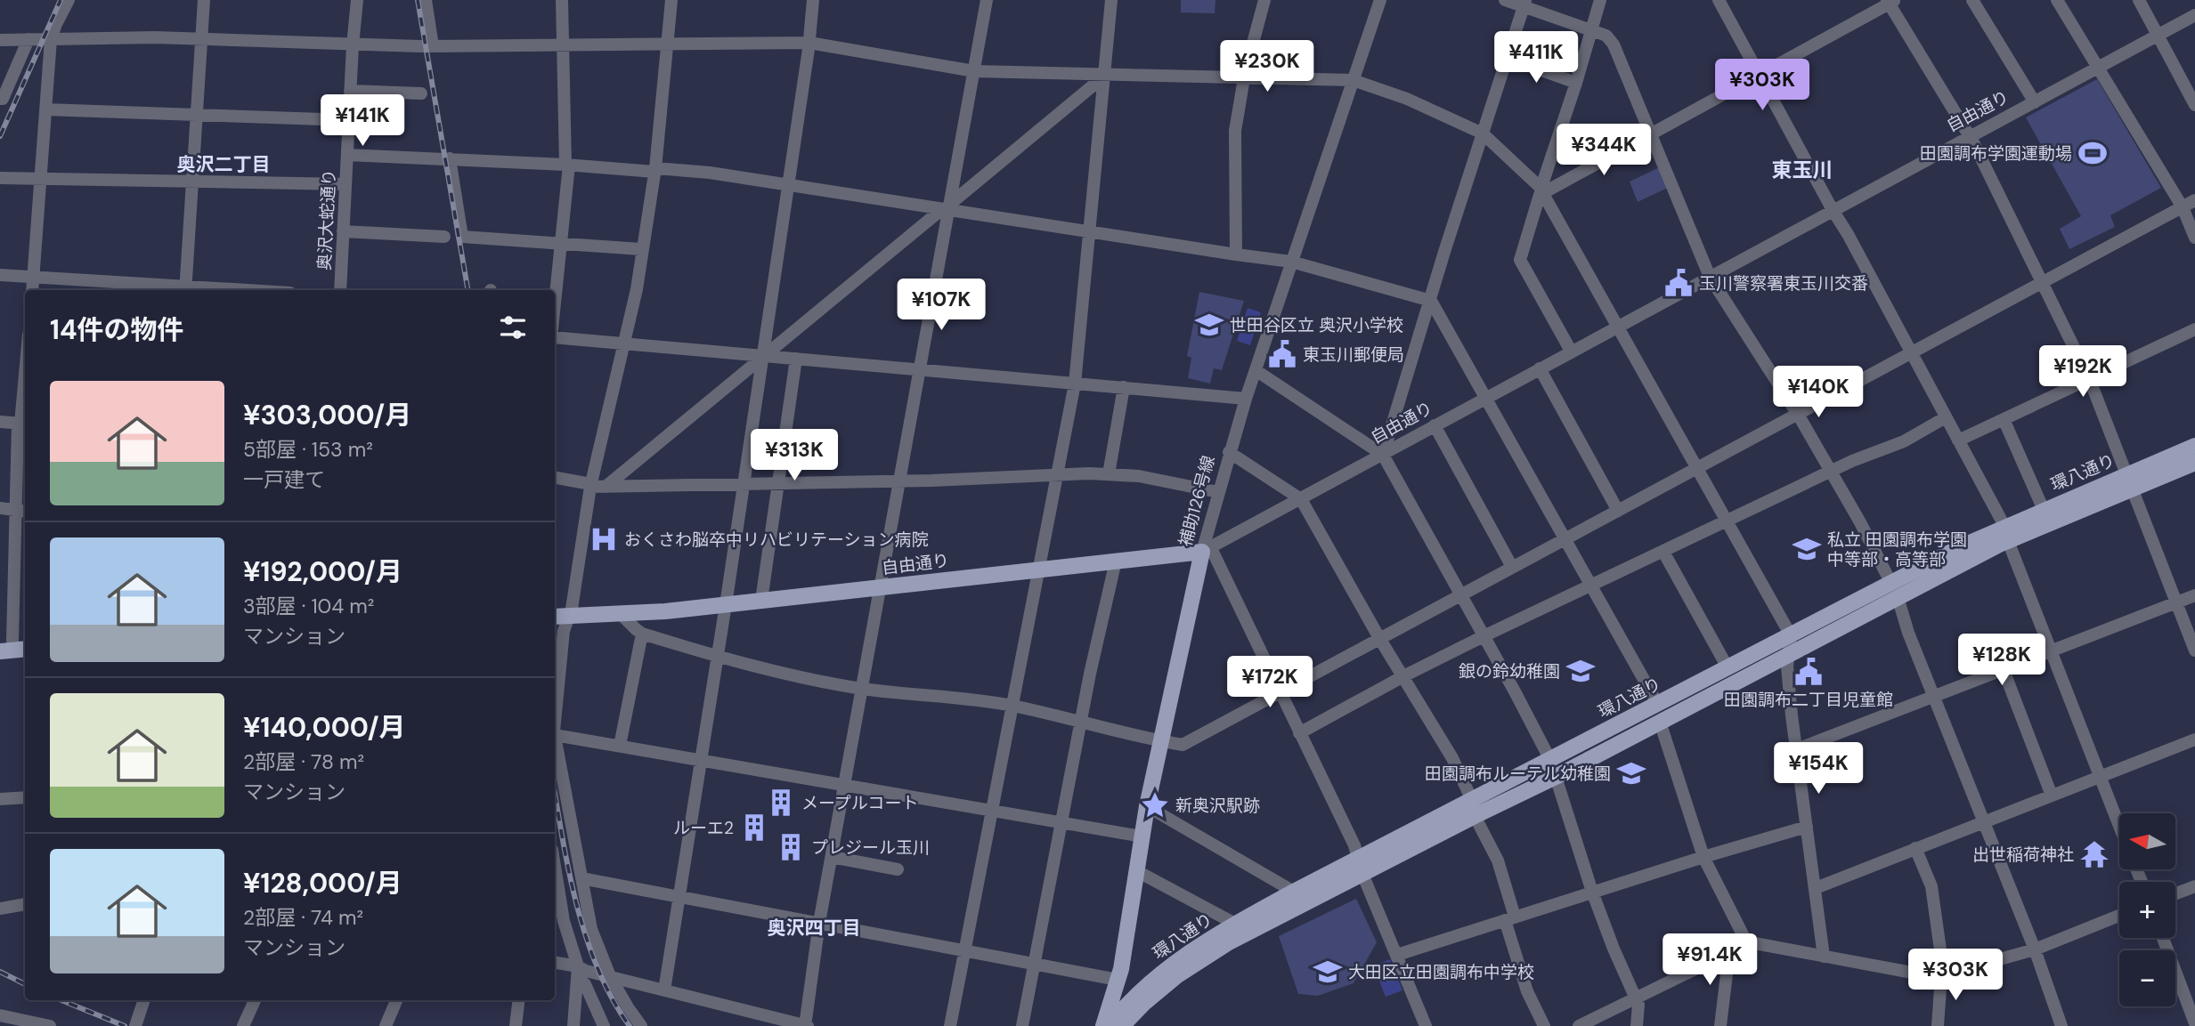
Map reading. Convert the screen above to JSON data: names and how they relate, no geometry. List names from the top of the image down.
{
  "streets": {
    "main road": ["自由通り", "環八通り", "補助126号線"],
    "street": ["奥沢大蛇通り"]
  },
  "crossings": [
    ["自由通り", "補助126号線"],
    ["環八通り", "補助126号線"]
  ],
  "districts": ["奥沢二丁目", "東玉川", "奥沢四丁目"],
  "places": {
    "sports": ["田園調布学園運動場"],
    "public building": ["玉川警察署東玉川交番", "東玉川郵便局", "田園調布二丁目児童館"],
    "school or university": [
      "世田谷区立 奥沢小学校",
      "私立 田園調布学園 中等部・高等部",
      "銀の鈴幼稚園",
      "田園調布ルーテル幼稚園",
      "大田区立田園調布中学校"
    ],
    "hospital": ["おくさわ脳卒中リハビリテーション病院"],
    "building": ["メープルコート", "ルーエ2", "プレジール玉川"],
    "place": ["新奥沢駅跡"],
    "temple": ["出世稲荷神社"]
  },
  "north": "left",
  "page": {
    "price": [
      "¥411K",
      "¥230K",
      "¥303K",
      "¥141K",
      "¥344K",
      "¥107K",
      "¥192K",
      "¥140K",
      "¥313K",
      "¥128K",
      "¥172K",
      "¥154K",
      "¥91.4K",
      "¥303K"
    ],
    "heading": "14件の物件",
    "list": [
      {
        "name": "¥303,000/月",
        "note": "5部屋 · 153 m² · 一戸建て"
      },
      {
        "name": "¥192,000/月",
        "note": "3部屋 · 104 m² · マンション"
      },
      {
        "name": "¥140,000/月",
        "note": "2部屋 · 78 m² · マンション"
      },
      {
        "name": "¥128,000/月",
        "note": "2部屋 · 74 m² · マンション"
      }
    ],
    "map_buttons": ["+", "−"]
  }
}
